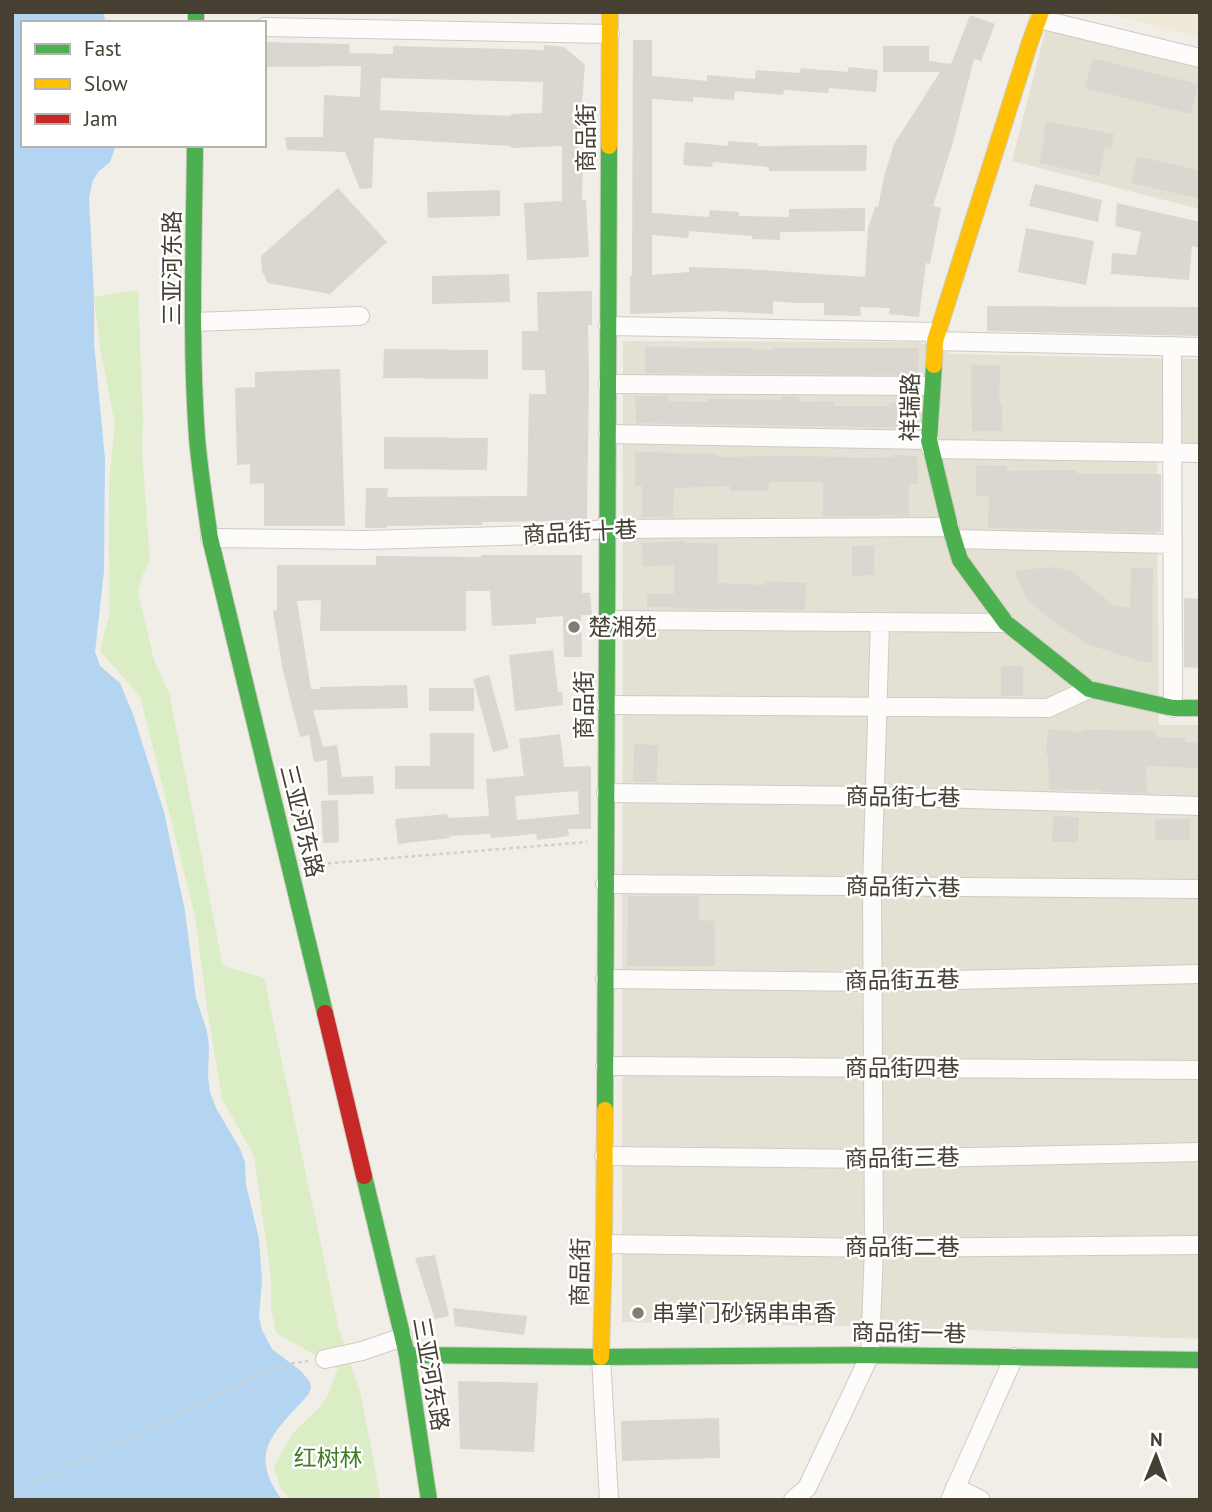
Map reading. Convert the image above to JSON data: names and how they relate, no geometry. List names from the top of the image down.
{
  "streets": {
    "street": [
      "商品街",
      "三亚河东路",
      "祥瑞路",
      "商品街十巷",
      "商品街七巷",
      "商品街六巷",
      "商品街五巷",
      "商品街四巷",
      "商品街三巷",
      "商品街二巷",
      "商品街一巷"
    ]
  },
  "crossings": [
    ["商品街", "商品街十巷"],
    ["商品街", "商品街七巷"],
    ["商品街", "商品街六巷"],
    ["商品街", "商品街五巷"],
    ["商品街", "商品街四巷"],
    ["商品街", "商品街三巷"],
    ["商品街", "商品街二巷"],
    ["商品街", "商品街一巷"],
    ["三亚河东路", "商品街十巷"],
    ["三亚河东路", "商品街一巷"],
    ["祥瑞路", "商品街十巷"]
  ],
  "parks": ["红树林"],
  "places": ["楚湘苑", "串掌门砂锅串串香"],
  "legend": ["Fast", "Slow", "Jam"],
  "north": "top"
}
